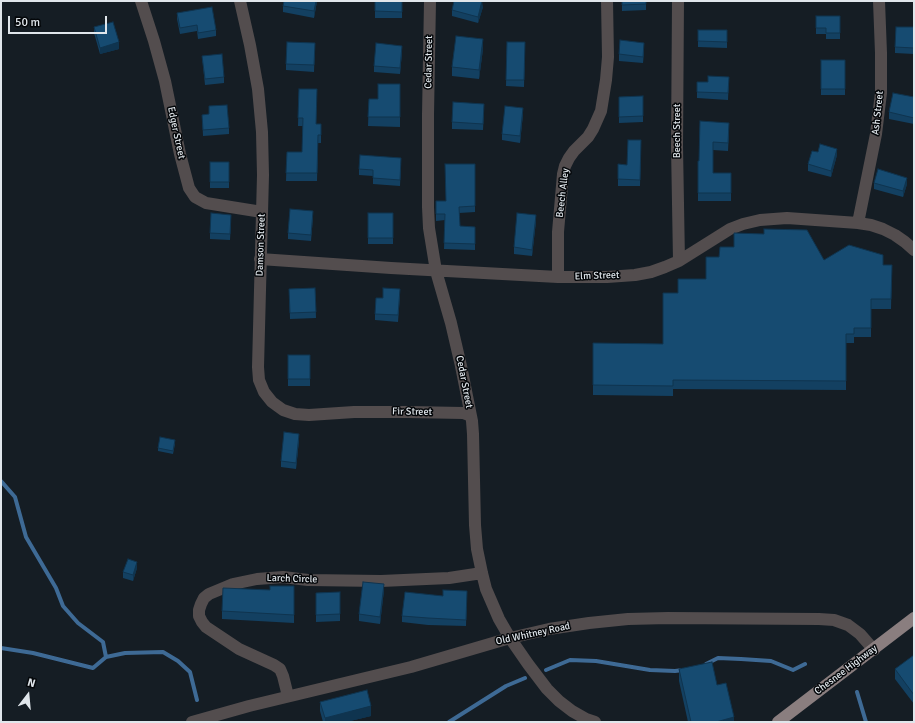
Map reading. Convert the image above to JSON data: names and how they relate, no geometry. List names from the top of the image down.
{
  "streets": {
    "main road": ["Chesnee Highway"],
    "street": [
      "Cedar Street",
      "Ash Street",
      "Beech Street",
      "Edger Street",
      "Beech Alley",
      "Damson Street",
      "Elm Street",
      "Fir Street",
      "Larch Circle",
      "Old Whitney Road"
    ]
  },
  "crossings": [
    ["Cedar Street", "Elm Street"],
    ["Cedar Street", "Fir Street"],
    ["Cedar Street", "Larch Circle"],
    ["Cedar Street", "Old Whitney Road"],
    ["Ash Street", "Elm Street"],
    ["Beech Street", "Elm Street"],
    ["Edger Street", "Damson Street"],
    ["Beech Alley", "Elm Street"],
    ["Damson Street", "Elm Street"],
    ["Damson Street", "Fir Street"],
    ["Larch Circle", "Old Whitney Road"],
    ["Old Whitney Road", "Chesnee Highway"]
  ],
  "scale_bar": "50 m",
  "north": "top"
}
